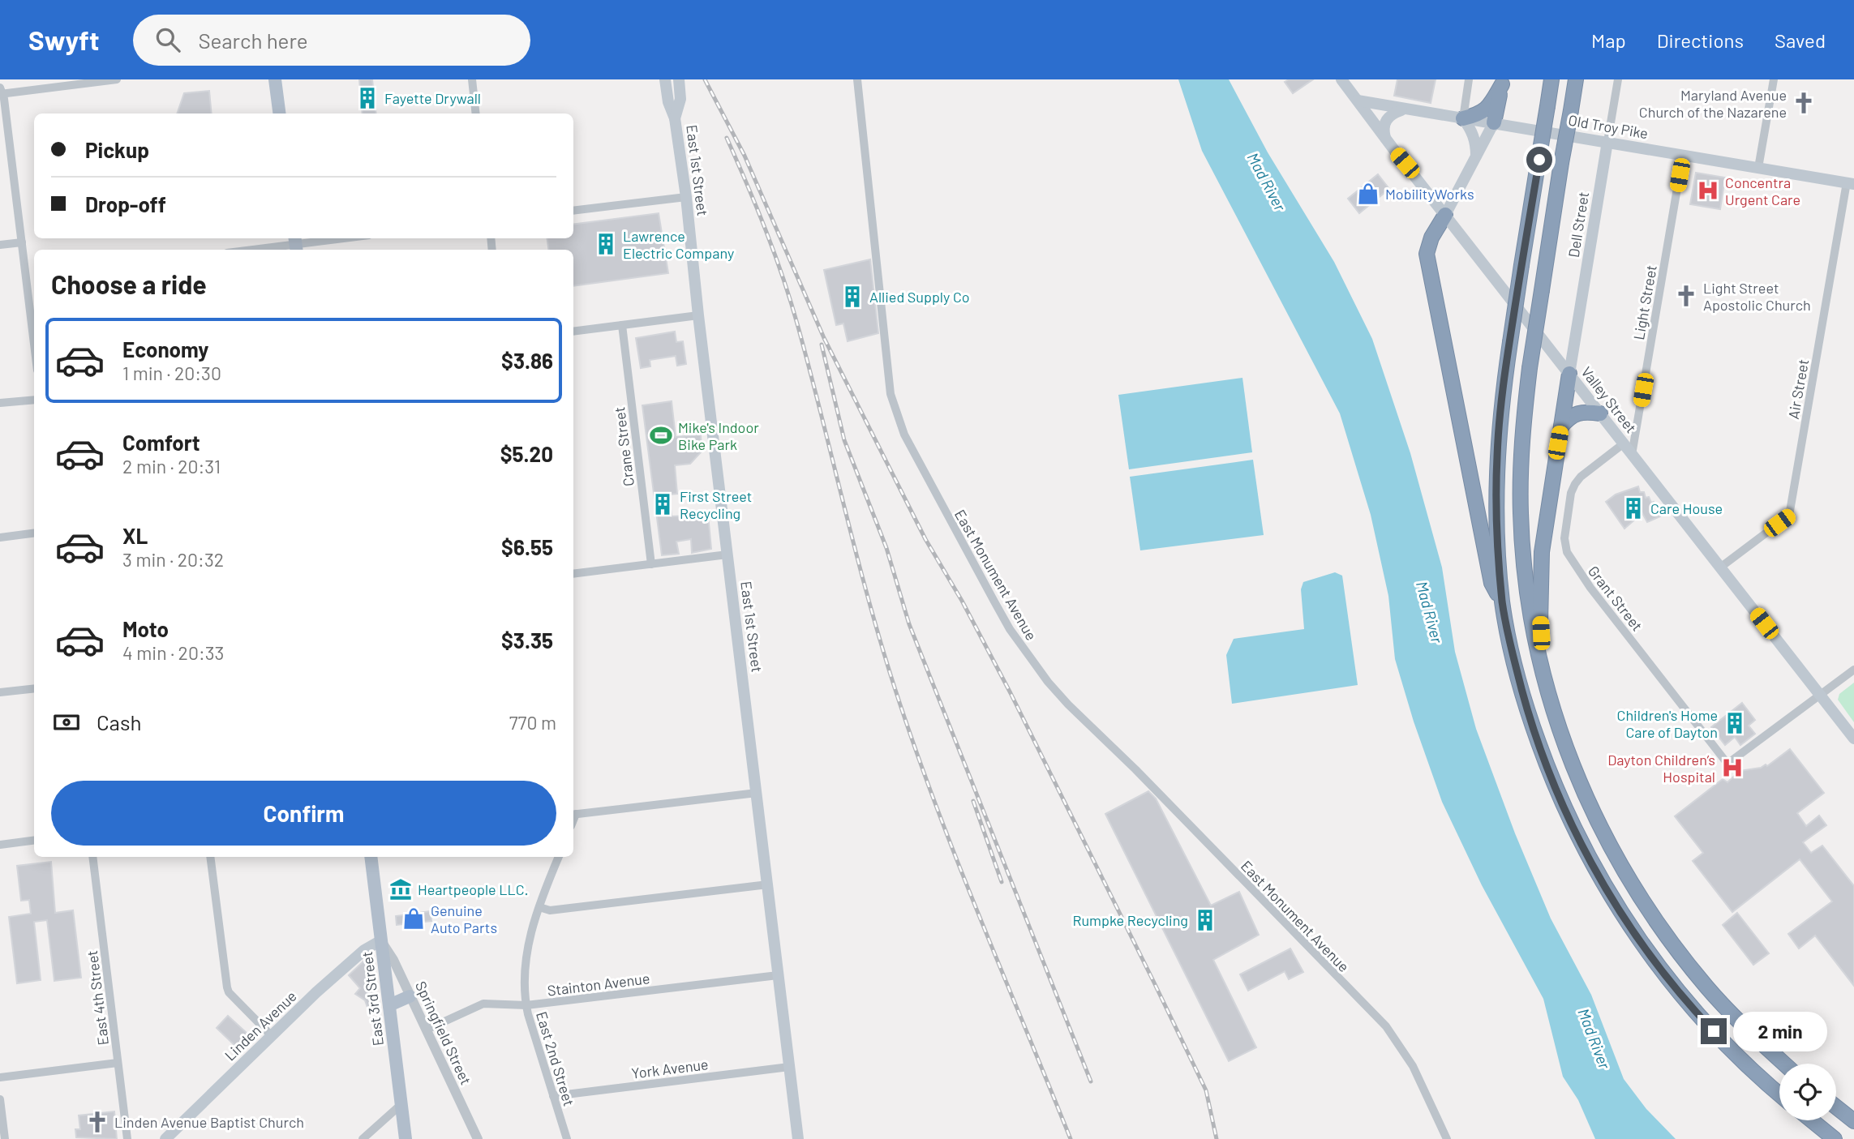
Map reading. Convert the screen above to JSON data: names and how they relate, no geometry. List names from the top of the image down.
{
  "streets": {
    "main road": [
      "Old Troy Pike",
      "East 1st Street",
      "Dell Street",
      "Valley Street",
      "East 3rd Street",
      "Linden Avenue"
    ],
    "street": [
      "Light Street",
      "Air Street",
      "Crane Street",
      "East Monument Avenue",
      "Grant Street",
      "Stainton Avenue",
      "East 4th Street",
      "Springfield Street",
      "East 2nd Street",
      "York Avenue"
    ]
  },
  "crossings": [
    ["Old Troy Pike", "Dell Street"],
    ["Old Troy Pike", "Light Street"],
    ["Old Troy Pike", "Air Street"],
    ["Old Troy Pike", "Valley Street"],
    ["East 1st Street", "Stainton Avenue"],
    ["East 1st Street", "York Avenue"],
    ["Dell Street", "Valley Street"],
    ["Light Street", "Valley Street"],
    ["Air Street", "Valley Street"],
    ["Valley Street", "Grant Street"],
    ["Stainton Avenue", "Springfield Street"],
    ["Stainton Avenue", "East 2nd Street"],
    ["East 3rd Street", "Linden Avenue"],
    ["East 3rd Street", "Springfield Street"],
    ["Linden Avenue", "Springfield Street"],
    ["East 2nd Street", "York Avenue"]
  ],
  "water": ["Mad River"],
  "places": {
    "building": [
      "Fayette Drywall",
      "Lawrence Electric Company",
      "Allied Supply Co",
      "First Street Recycling",
      "Care House",
      "Children's Home Care of Dayton",
      "Rumpke Recycling"
    ],
    "church": ["Maryland Avenue Church of the Nazarene", "Light Street Apostolic Church", "Linden Avenue Baptist Church"],
    "hospital": ["Concentra Urgent Care", "Dayton Children’s Hospital"],
    "shop": ["MobilityWorks", "Genuine Auto Parts"],
    "sports": ["Mike's Indoor Bike Park"],
    "museum": ["Heartpeople LLC."]
  },
  "page": {
    "header": "Swyft",
    "search": "Search here",
    "nav": ["Map", "Directions", "Saved"],
    "banner": ["Pickup", "Drop-off"],
    "heading": "Choose a ride",
    "list": [
      {
        "name": "Economy",
        "note": "1 min · 20:30",
        "value": "$3.86"
      },
      {
        "name": "Comfort",
        "note": "2 min · 20:31",
        "value": "$5.20"
      },
      {
        "name": "XL",
        "note": "3 min · 20:32",
        "value": "$6.55"
      },
      {
        "name": "Moto",
        "note": "4 min · 20:33",
        "value": "$3.35"
      }
    ],
    "pay": ["Cash", "770 m"],
    "buttons": "Confirm",
    "bubble": "2 min"
  }
}
